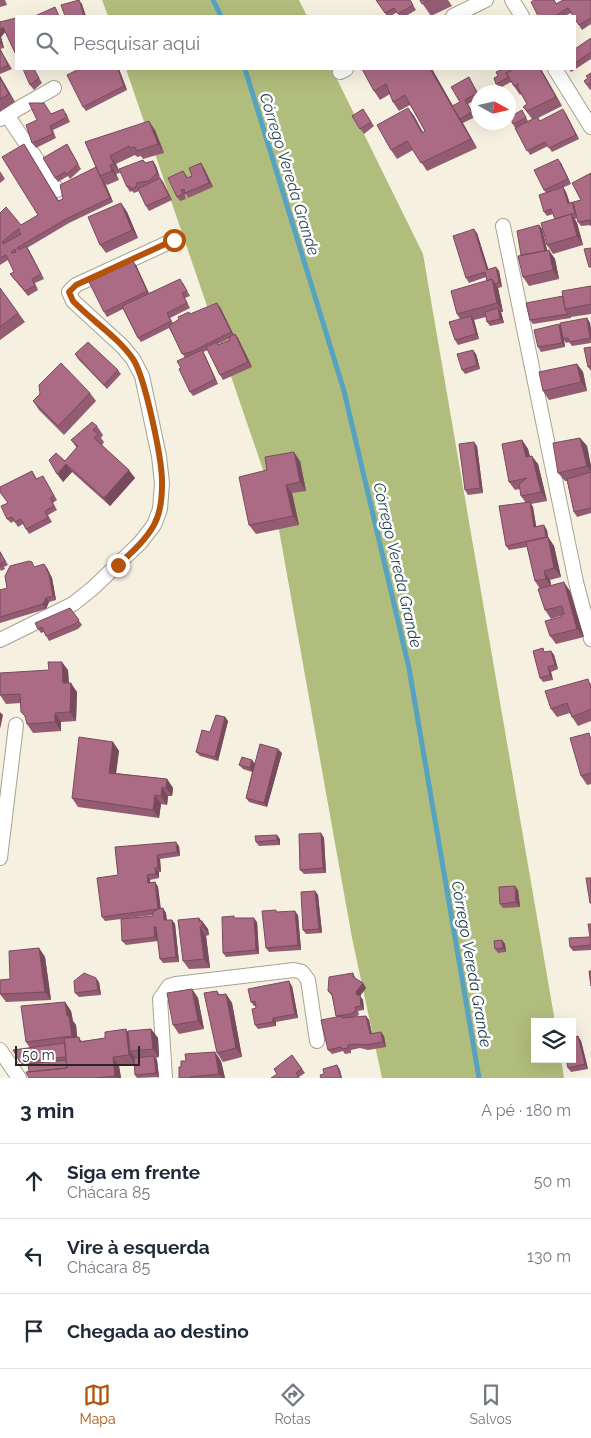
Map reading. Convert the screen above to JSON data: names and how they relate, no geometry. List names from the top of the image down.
{
  "water": ["Córrego Vereda Grande"],
  "scale_bar": "50 m",
  "north": "right",
  "page": {
    "search": "Pesquisar aqui",
    "scale": "50 m",
    "heading": ["3 min", "A pé · 180 m"],
    "list": [
      ["Siga em frente", "Chácara 85", "50 m"],
      ["Vire à esquerda", "Chácara 85", "130 m"],
      "Chegada ao destino"
    ],
    "nav": ["Mapa", "Rotas", "Salvos"]
  }
}
